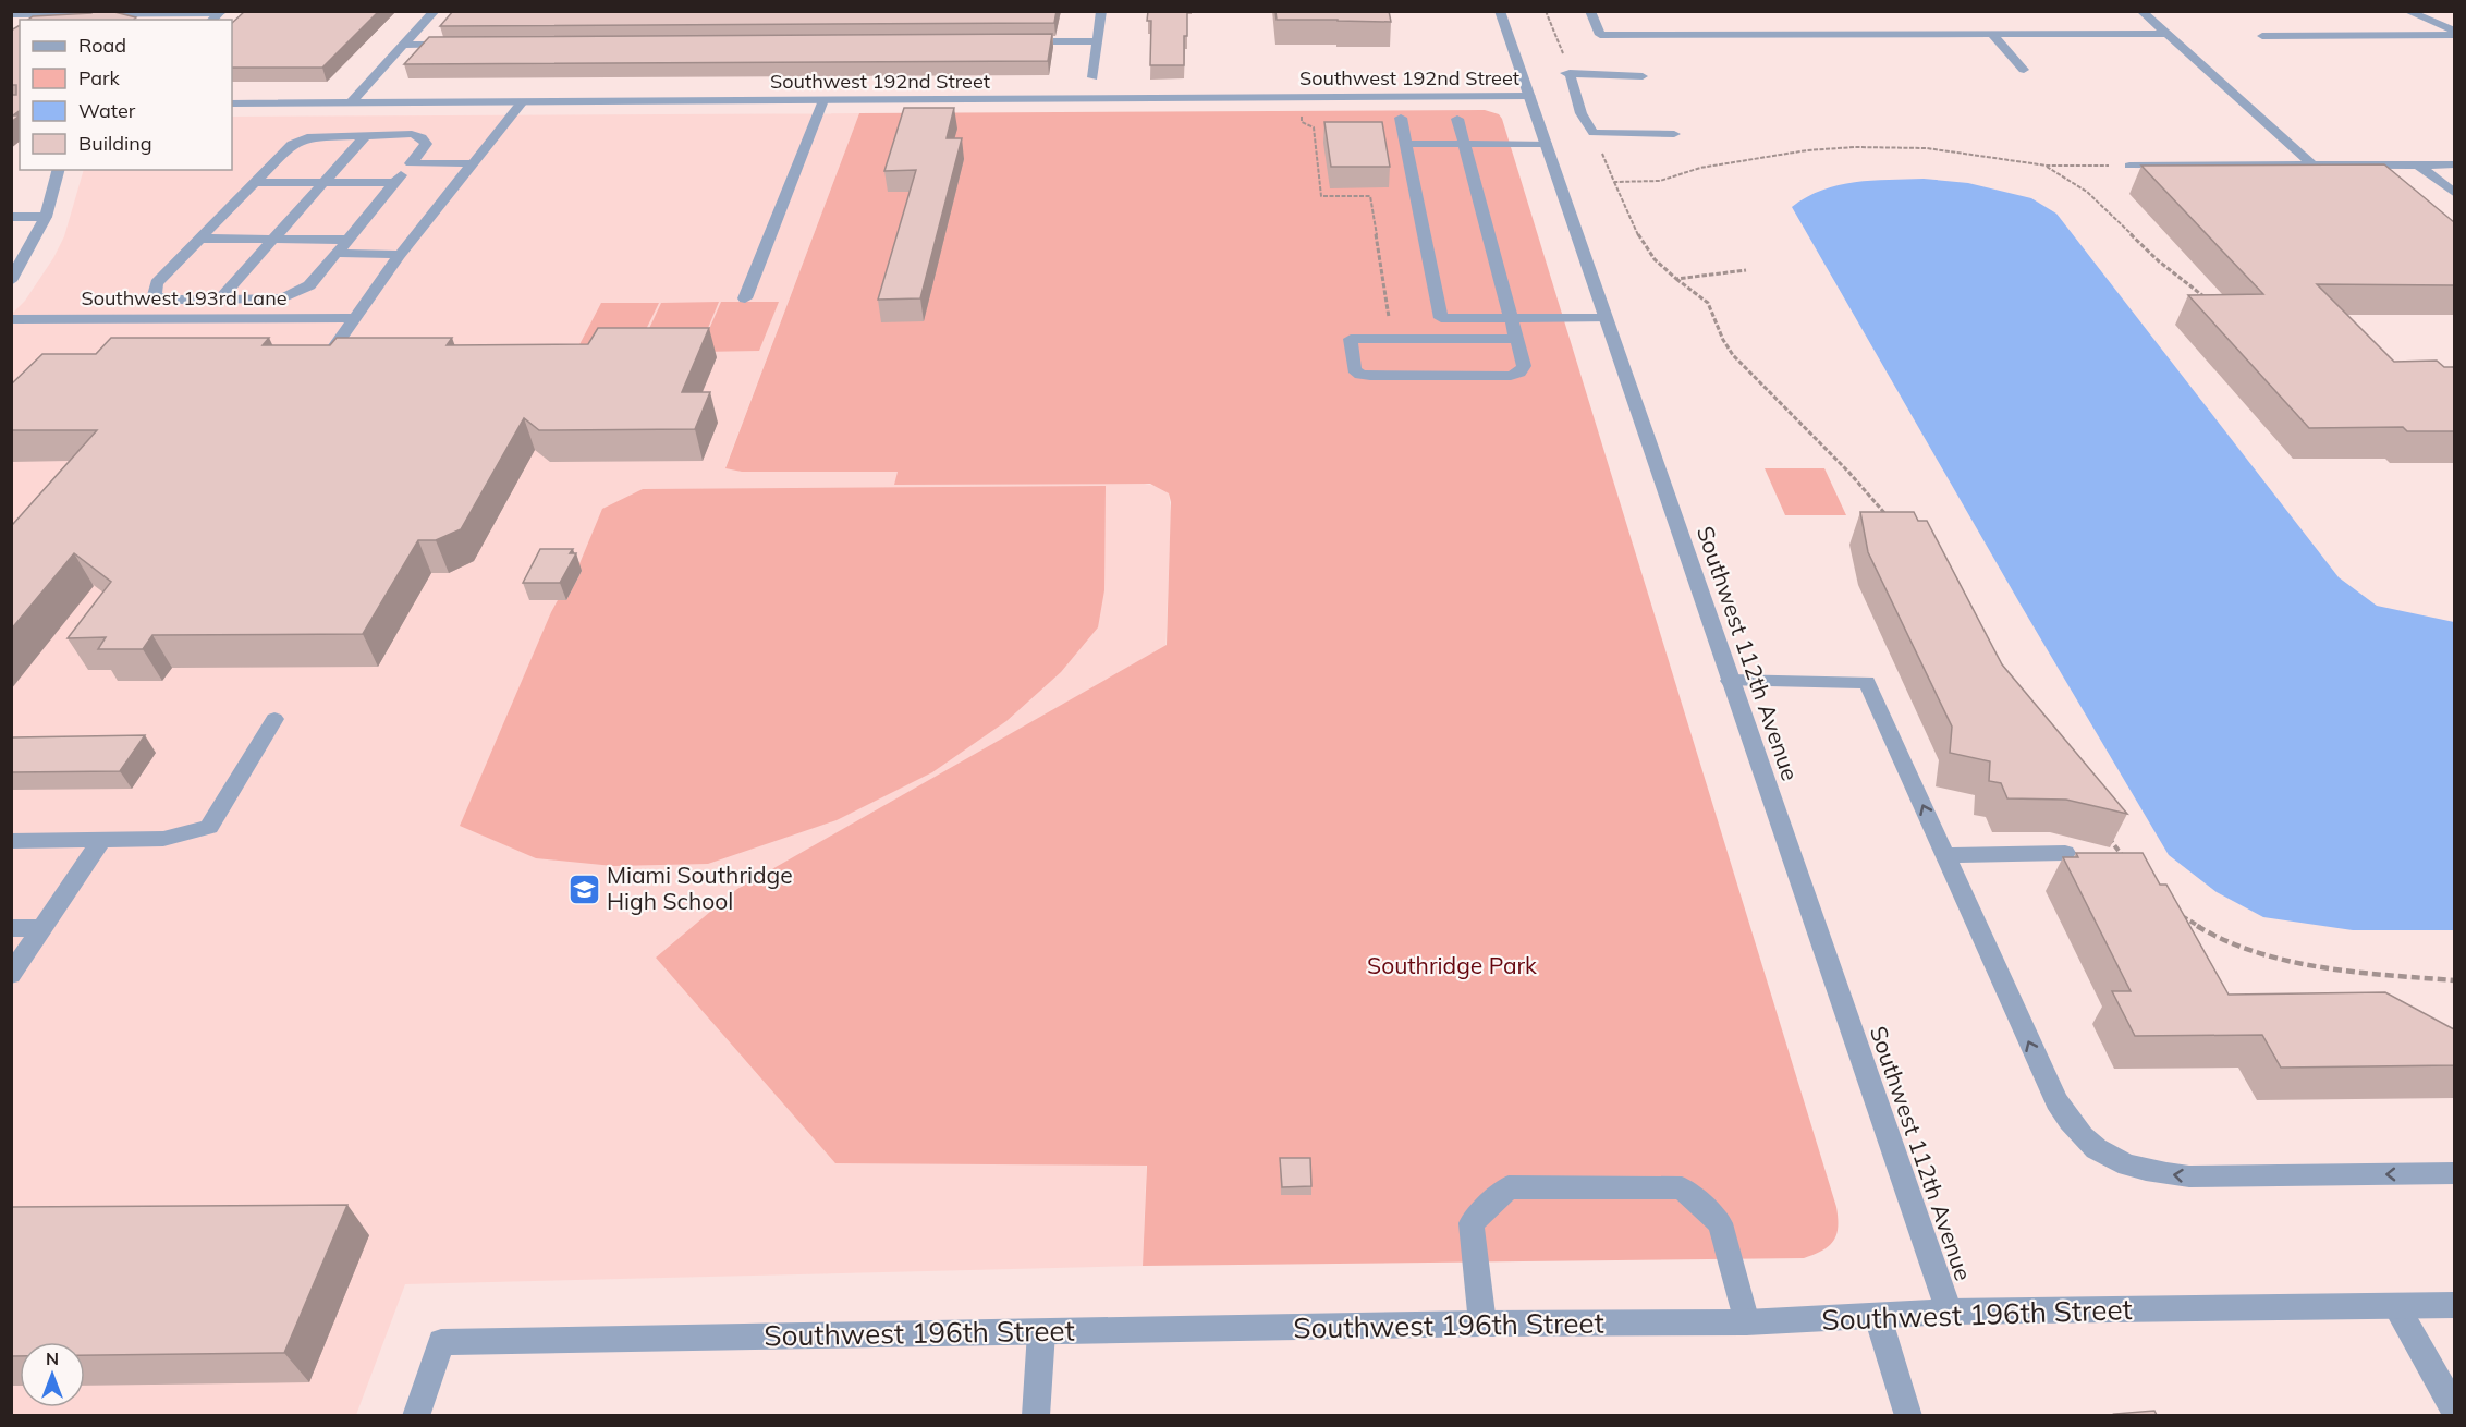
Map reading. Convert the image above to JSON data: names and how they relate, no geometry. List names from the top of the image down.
{
  "streets": {
    "street": [
      "Southwest 192nd Street",
      "Southwest 193rd Lane",
      "Southwest 112th Avenue",
      "Southwest 196th Street"
    ]
  },
  "crossings": [
    ["Southwest 192nd Street", "Southwest 112th Avenue"],
    ["Southwest 112th Avenue", "Southwest 196th Street"]
  ],
  "parks": ["Southridge Park"],
  "places": {
    "school or university": ["Miami Southridge High School"]
  },
  "legend": [
    "Road",
    "Park",
    "Water",
    "Building"
  ],
  "north": "top"
}
